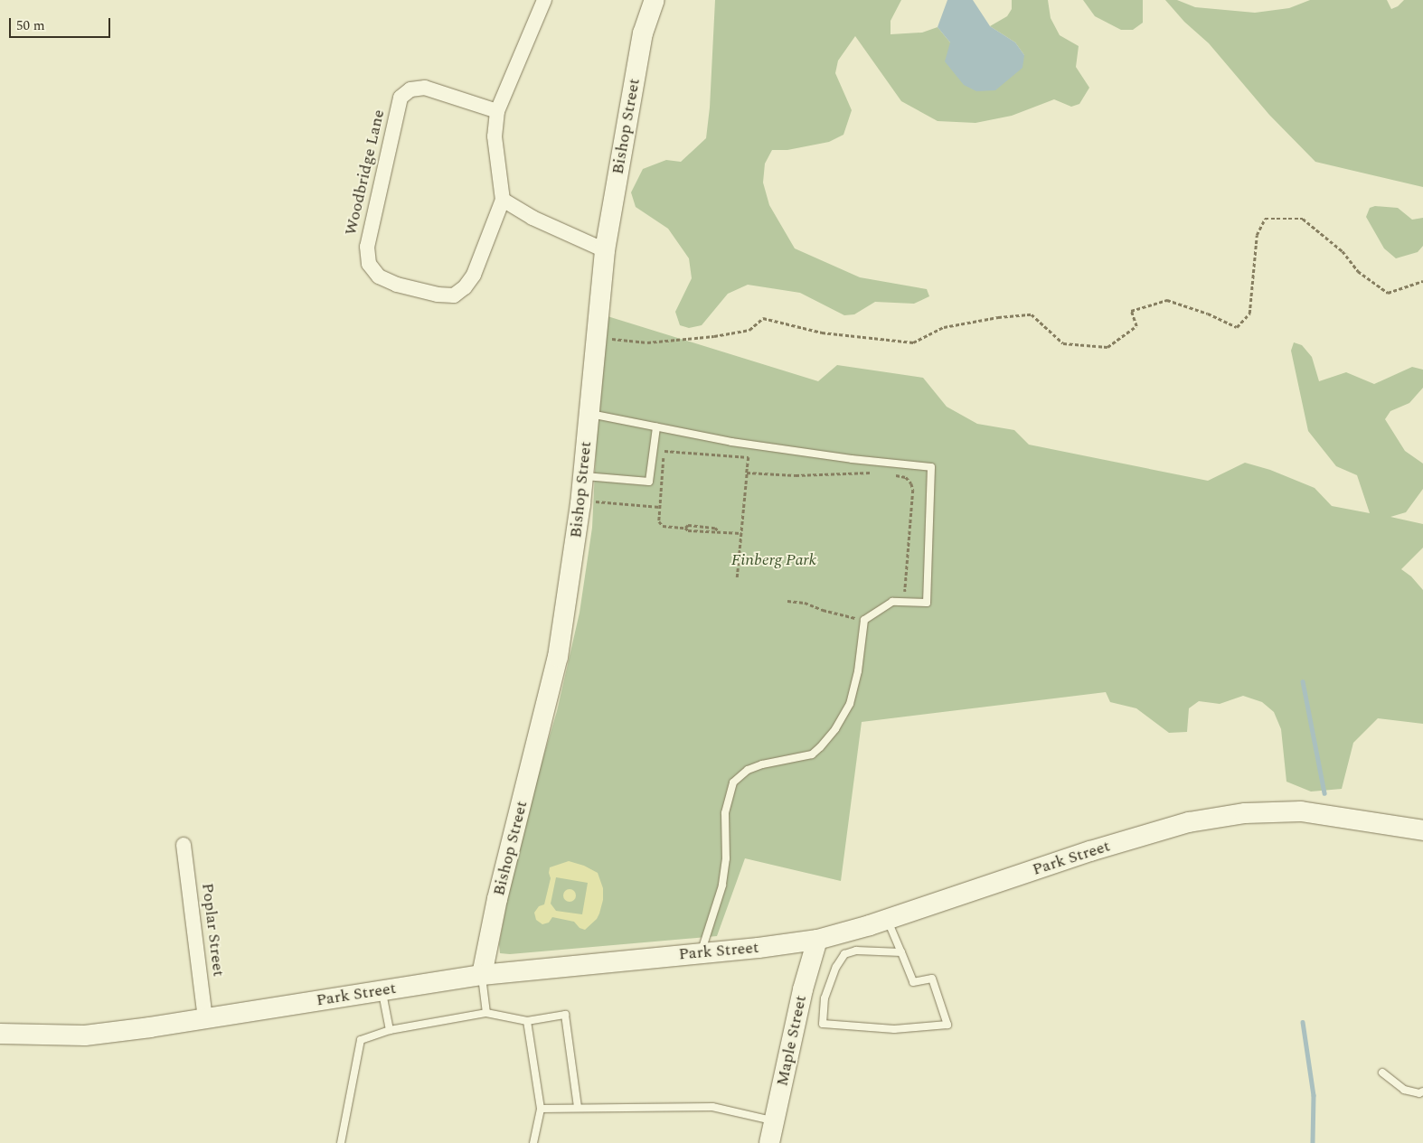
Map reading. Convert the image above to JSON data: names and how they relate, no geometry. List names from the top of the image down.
{
  "streets": {
    "main road": ["Bishop Street", "Park Street", "Maple Street"],
    "street": ["Woodbridge Lane", "Poplar Street"]
  },
  "crossings": [
    ["Bishop Street", "Park Street"],
    ["Park Street", "Poplar Street"],
    ["Park Street", "Maple Street"]
  ],
  "parks": ["Finberg Park"],
  "scale_bar": "50 m"
}
